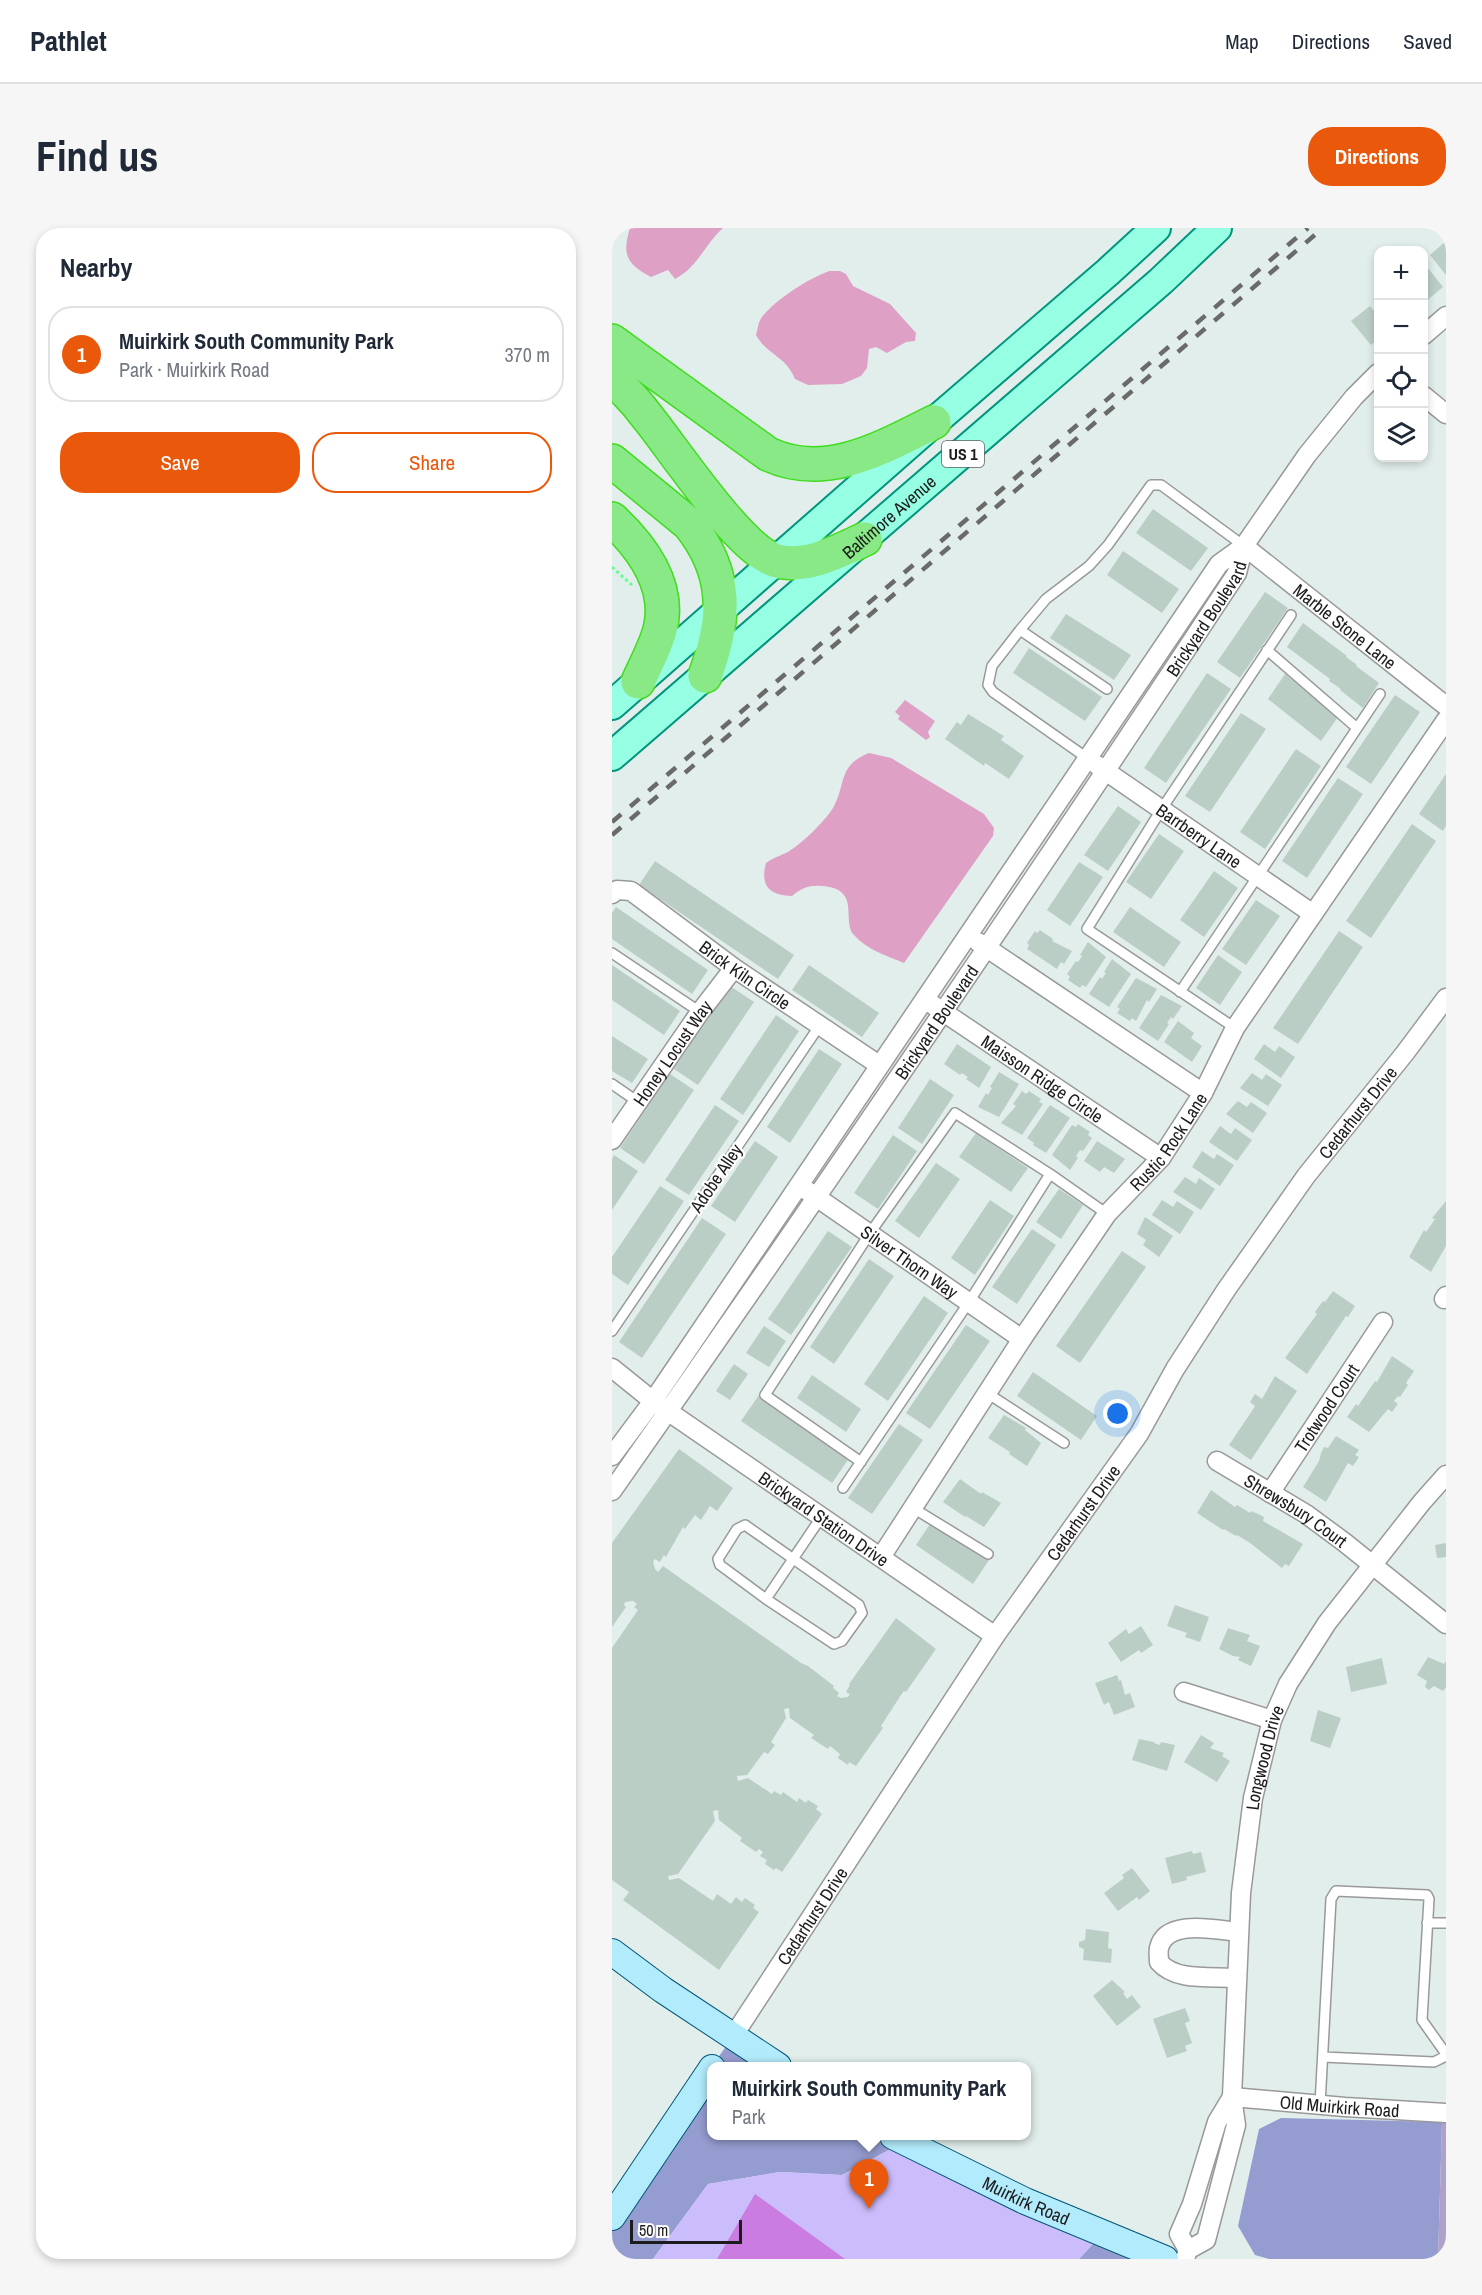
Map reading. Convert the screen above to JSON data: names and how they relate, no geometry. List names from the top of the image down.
{
  "streets": {
    "main road": ["US 1", "Baltimore Avenue", "Muirkirk Road"],
    "street": [
      "Brickyard Boulevard",
      "Marble Stone Lane",
      "Barrberry Lane",
      "Brick Kiln Circle",
      "Honey Locust Way",
      "Maisson Ridge Circle",
      "Cedarhurst Drive",
      "Rustic Rock Lane",
      "Silver Thorn Way",
      "Trotwood Court",
      "Shrewsbury Court",
      "Brickyard Station Drive",
      "Longwood Drive",
      "Old Muirkirk Road"
    ],
    "lane": ["Adobe Alley"]
  },
  "crossings": [
    ["Brickyard Boulevard", "Marble Stone Lane"],
    ["Brickyard Boulevard", "Barrberry Lane"],
    ["Brickyard Boulevard", "Brick Kiln Circle"],
    ["Brickyard Boulevard", "Maisson Ridge Circle"],
    ["Brickyard Boulevard", "Silver Thorn Way"],
    ["Brickyard Boulevard", "Brickyard Station Drive"],
    ["Barrberry Lane", "Rustic Rock Lane"],
    ["Brick Kiln Circle", "Honey Locust Way"],
    ["Brick Kiln Circle", "Adobe Alley"],
    ["Maisson Ridge Circle", "Rustic Rock Lane"],
    ["Cedarhurst Drive", "Brickyard Station Drive"],
    ["Rustic Rock Lane", "Silver Thorn Way"],
    ["Rustic Rock Lane", "Brickyard Station Drive"],
    ["Trotwood Court", "Shrewsbury Court"],
    ["Shrewsbury Court", "Longwood Drive"],
    ["Longwood Drive", "Old Muirkirk Road"],
    ["Longwood Drive", "Muirkirk Road"]
  ],
  "scale_bar": "50 m",
  "page": {
    "header": "Pathlet",
    "nav": ["Map", "Directions", "Saved"],
    "buttons": [
      "Directions",
      ["Save", "Share"]
    ],
    "title": "Find us",
    "heading": "Nearby",
    "map_buttons": ["+", "−"],
    "list": [
      {
        "mark": "1",
        "name": "Muirkirk South Community Park",
        "note": "Park · Muirkirk Road",
        "value": "370 m"
      }
    ],
    "popup": ["Muirkirk South Community Park", "Park"],
    "pins": "1",
    "scale": "50 m"
  }
}
